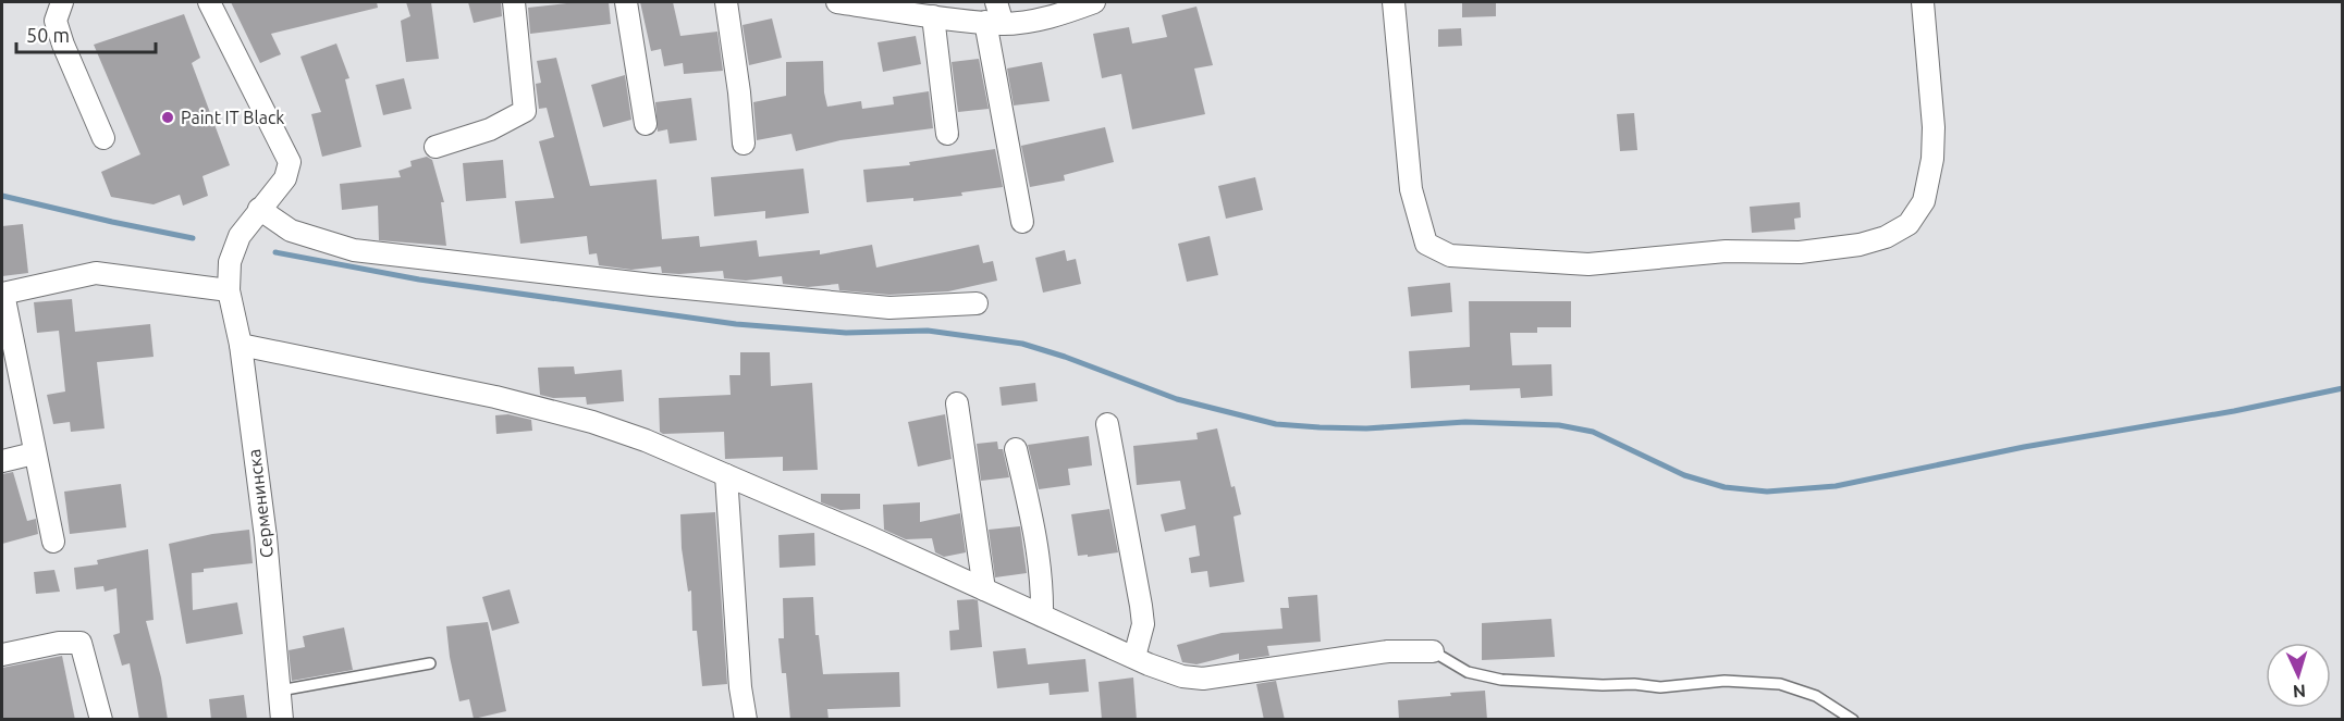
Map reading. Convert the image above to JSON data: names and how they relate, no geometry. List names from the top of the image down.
{
  "streets": {
    "street": ["Серменинска"]
  },
  "places": ["Paint IT Black"],
  "scale_bar": "50 m",
  "north": "bottom"
}
